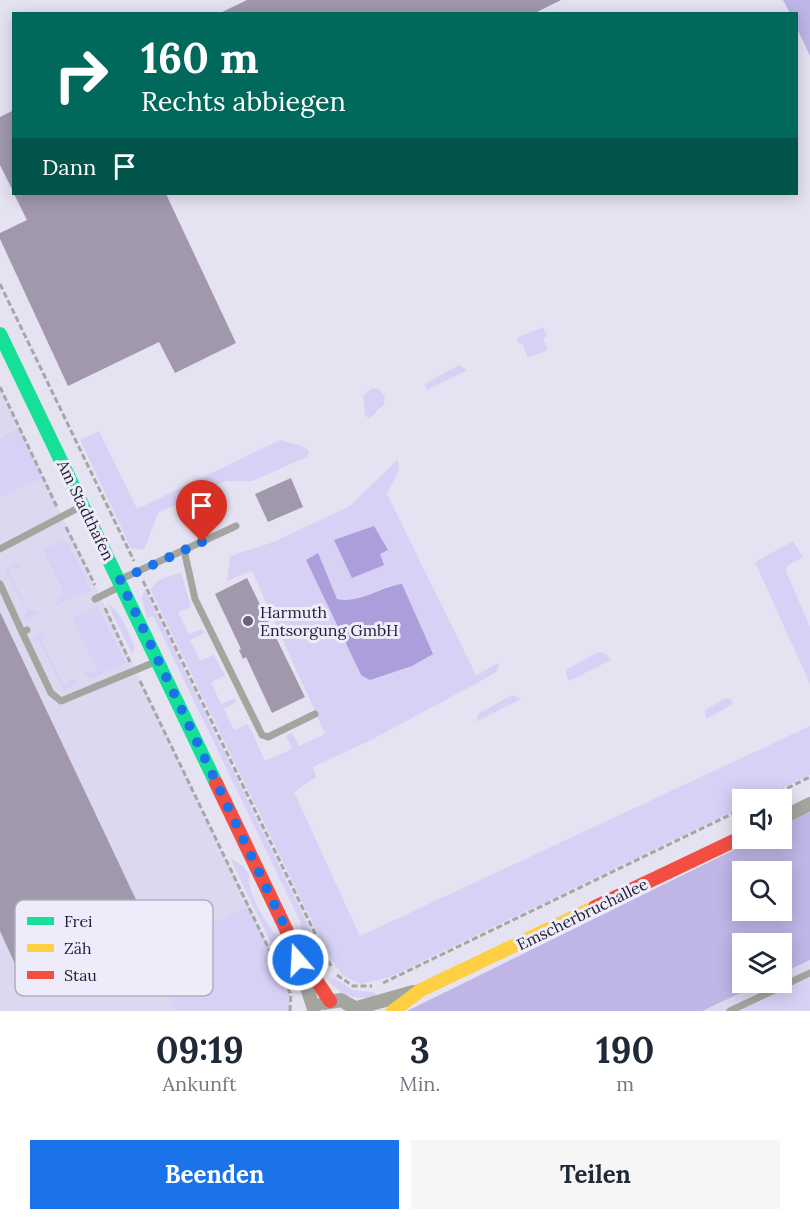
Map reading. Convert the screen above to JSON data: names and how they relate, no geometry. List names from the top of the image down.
{
  "streets": {
    "street": ["Am Stadthafen", "Emscherbruchallee"]
  },
  "places": ["Harmuth Entsorgung GmbH"],
  "legend": ["Frei", "Zäh", "Stau"],
  "page": {
    "turn": ["160 m", "Rechts abbiegen"],
    "then": "Dann",
    "eta": [
      "09:19",
      "Ankunft",
      "3",
      "Min.",
      "190",
      "m"
    ],
    "buttons": ["Beenden", "Teilen"]
  }
}
